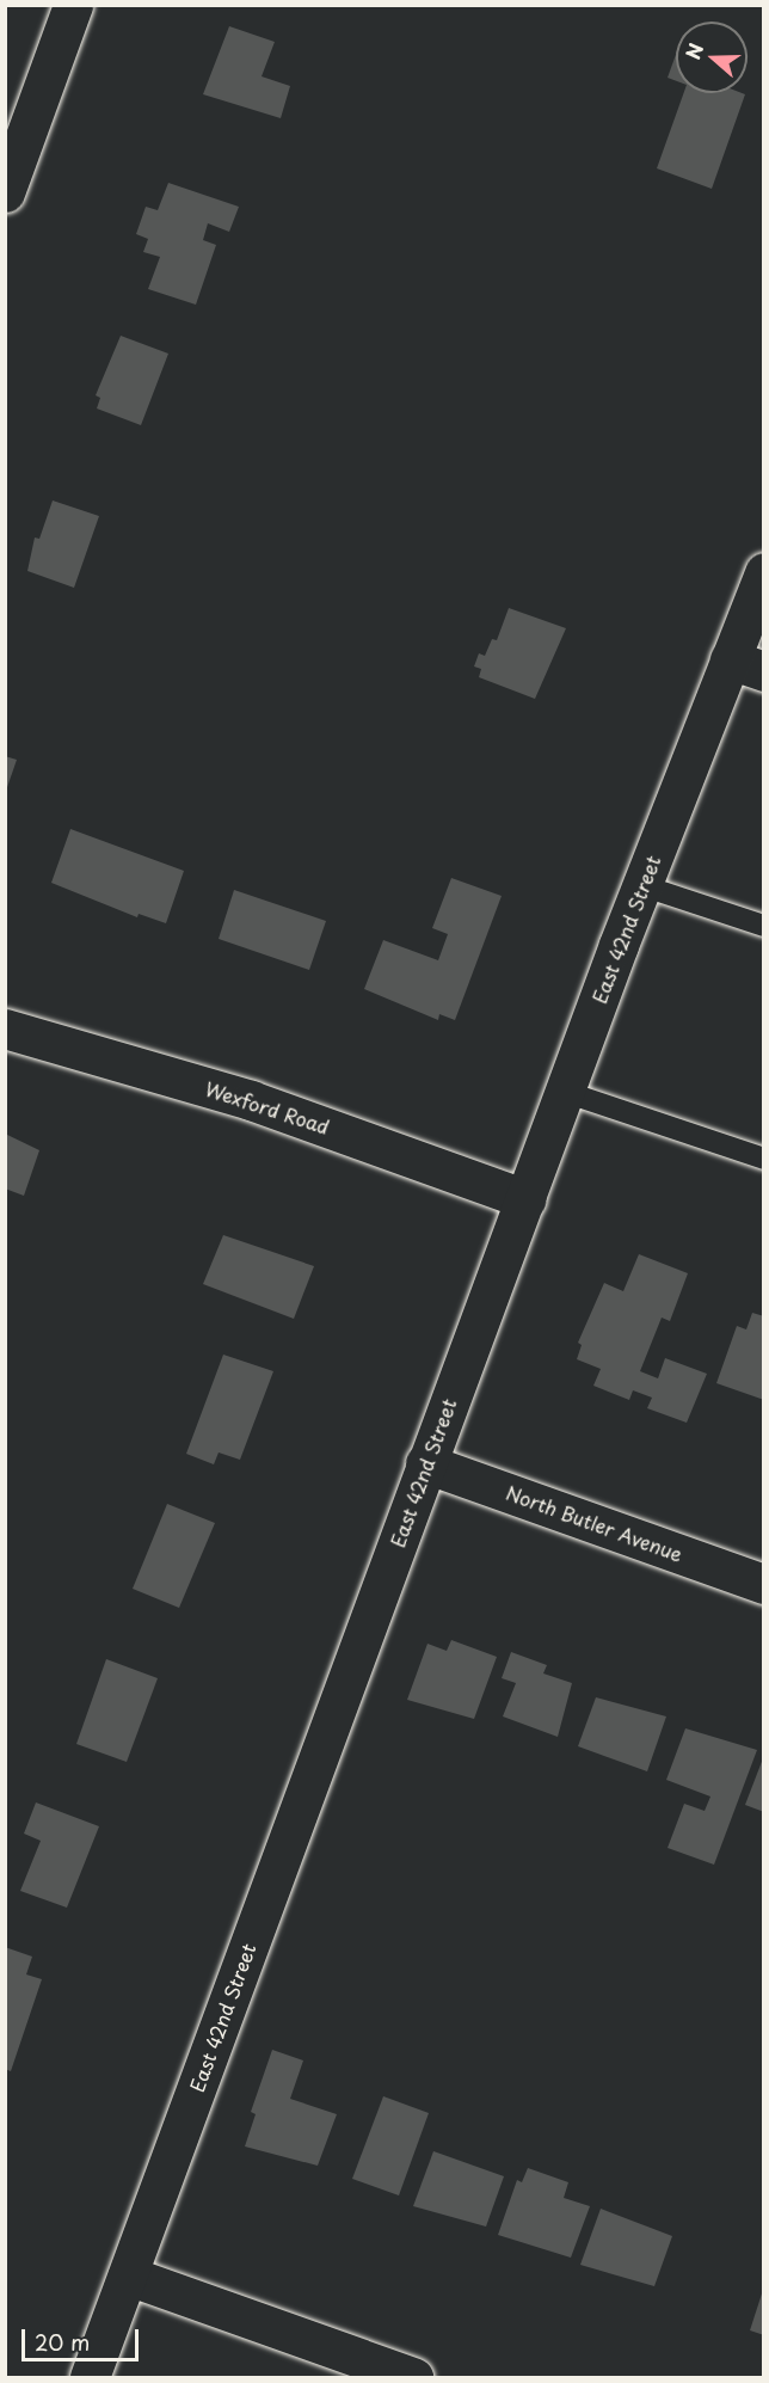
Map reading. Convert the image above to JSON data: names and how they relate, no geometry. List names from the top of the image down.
{
  "streets": {
    "street": ["East 42nd Street", "Wexford Road", "North Butler Avenue"]
  },
  "crossings": [
    ["East 42nd Street", "Wexford Road"],
    ["East 42nd Street", "North Butler Avenue"]
  ],
  "scale_bar": "20 m",
  "north": "left"
}
